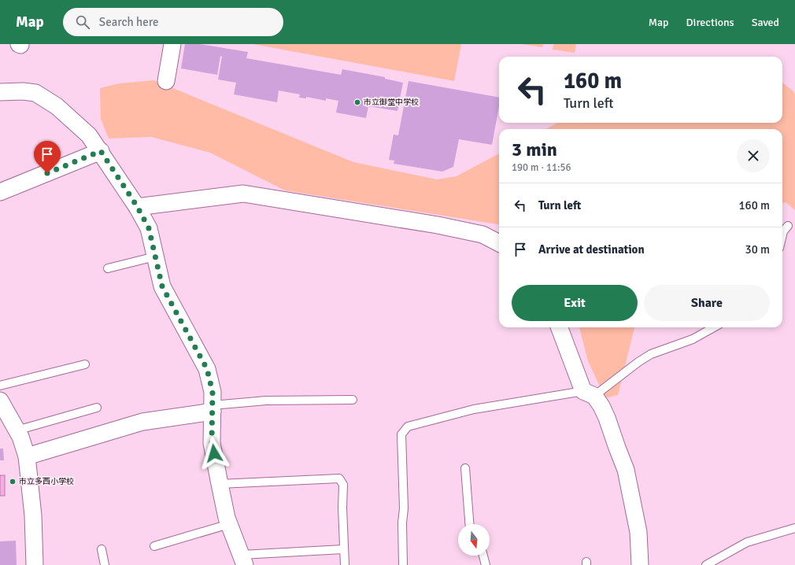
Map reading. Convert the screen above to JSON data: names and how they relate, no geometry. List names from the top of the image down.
{
  "places": ["市立御堂中学校", "市立多西小学校"],
  "north": "bottom",
  "page": {
    "header": "Map",
    "search": "Search here",
    "nav": ["Map", "Directions", "Saved"],
    "turn": ["160 m", "Turn left"],
    "heading": ["3 min", "190 m · 11:56"],
    "list": [
      {
        "name": "Turn left",
        "value": "160 m"
      },
      {
        "name": "Arrive at destination",
        "value": "30 m"
      }
    ],
    "buttons": ["Exit", "Share"]
  }
}
